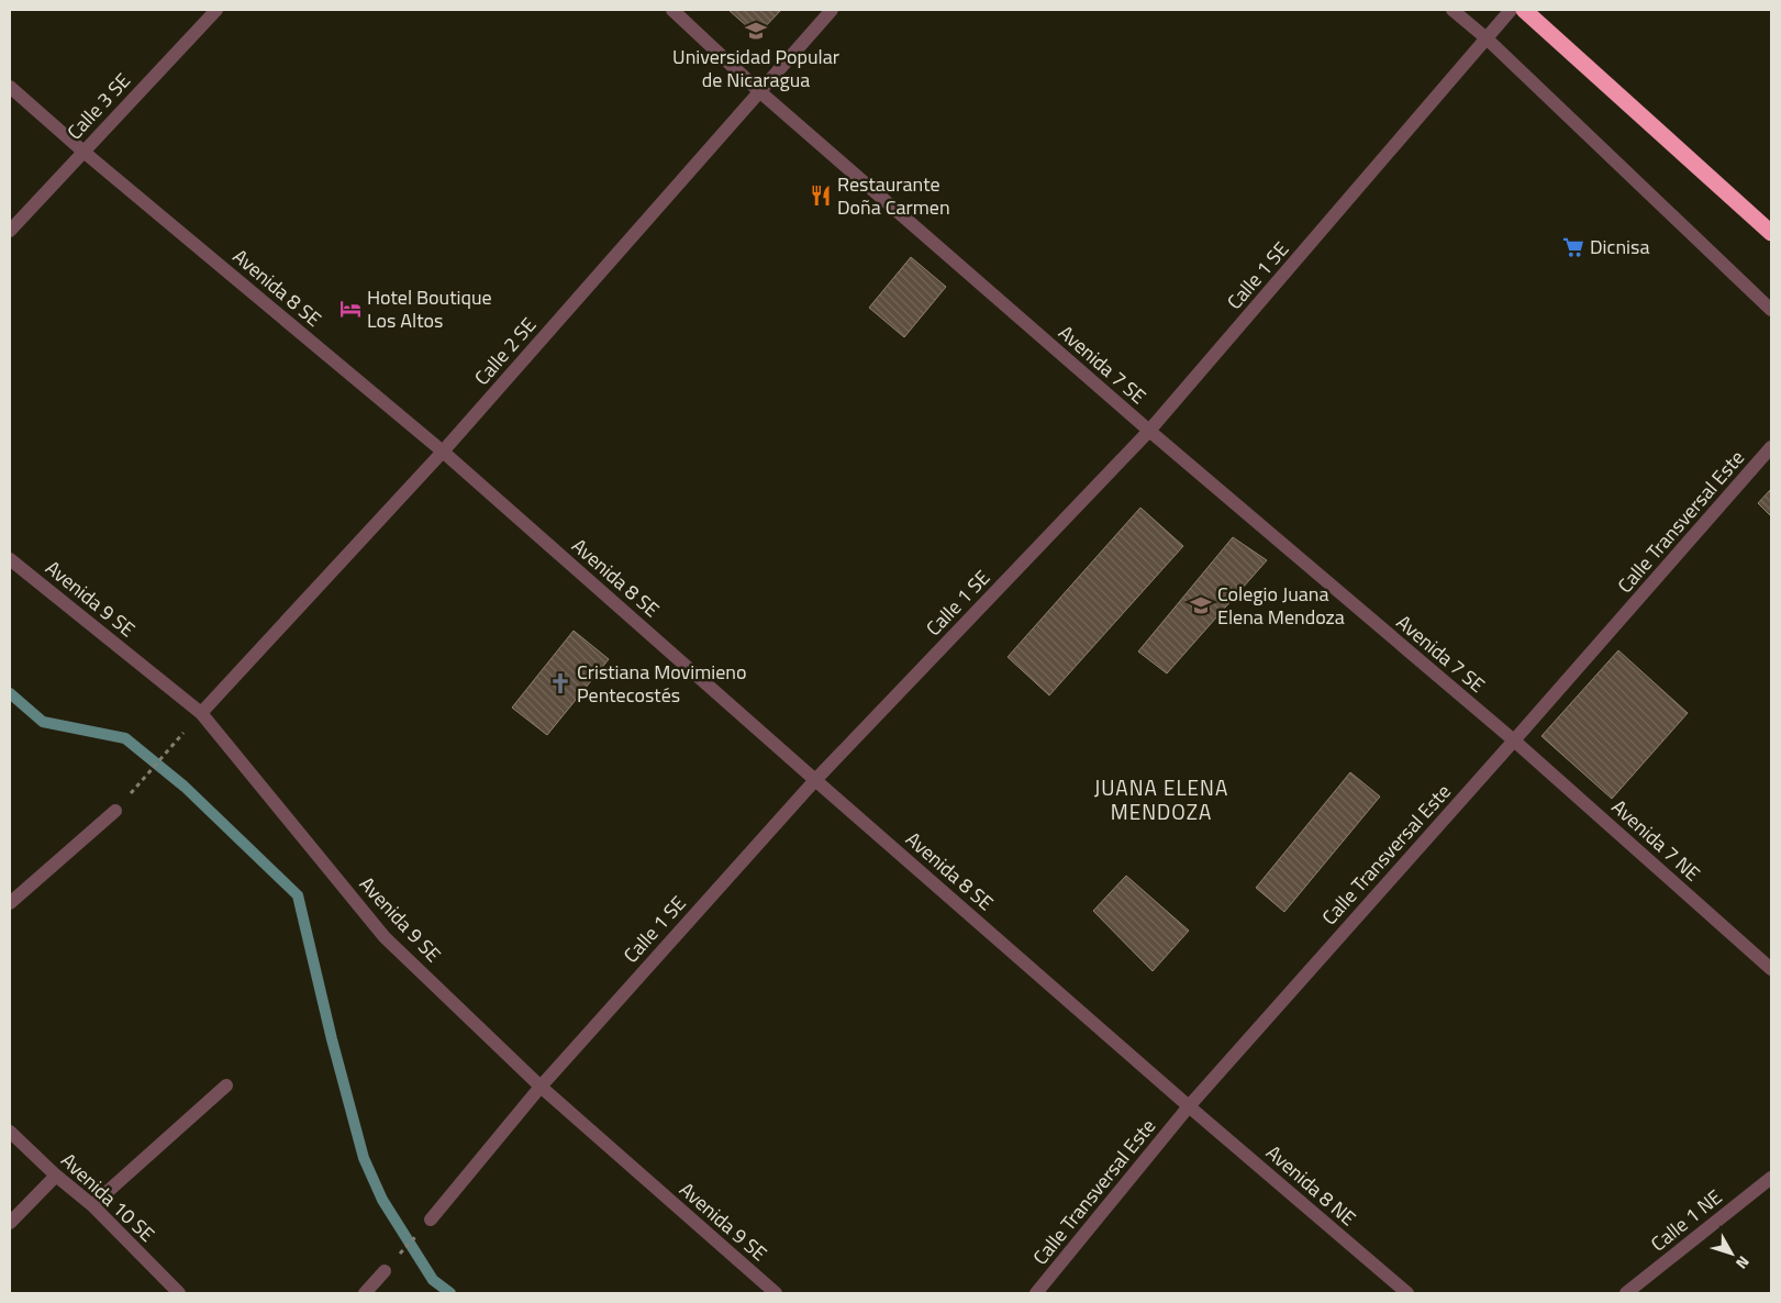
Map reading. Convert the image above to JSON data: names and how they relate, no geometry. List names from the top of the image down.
{
  "streets": {
    "street": [
      "Calle 3 SE",
      "Calle 1 SE",
      "Avenida 8 SE",
      "Calle 2 SE",
      "Avenida 7 SE",
      "Calle Transversal Este",
      "Avenida 9 SE",
      "Avenida 7 NE",
      "Avenida 8 NE",
      "Avenida 10 SE",
      "Calle 1 NE"
    ]
  },
  "crossings": [
    ["Calle 3 SE", "Avenida 8 SE"],
    ["Calle 1 SE", "Avenida 8 SE"],
    ["Calle 1 SE", "Avenida 7 SE"],
    ["Calle 1 SE", "Avenida 9 SE"],
    ["Avenida 8 SE", "Calle 2 SE"],
    ["Avenida 8 SE", "Calle Transversal Este"],
    ["Avenida 8 SE", "Avenida 8 NE"],
    ["Calle 2 SE", "Avenida 7 SE"],
    ["Calle 2 SE", "Avenida 9 SE"],
    ["Avenida 7 SE", "Calle Transversal Este"],
    ["Avenida 7 SE", "Avenida 7 NE"],
    ["Calle Transversal Este", "Avenida 7 NE"],
    ["Calle Transversal Este", "Avenida 8 NE"]
  ],
  "districts": ["JUANA ELENA MENDOZA"],
  "places": {
    "school or university": ["Universidad Popular de Nicaragua", "Colegio Juana Elena Mendoza"],
    "restaurant": ["Restaurante Doña Carmen"],
    "supermarket": ["Dicnisa"],
    "hotel": ["Hotel Boutique Los Altos"],
    "church": ["Cristiana Movimieno Pentecostés"]
  },
  "north": "bottom right"
}
